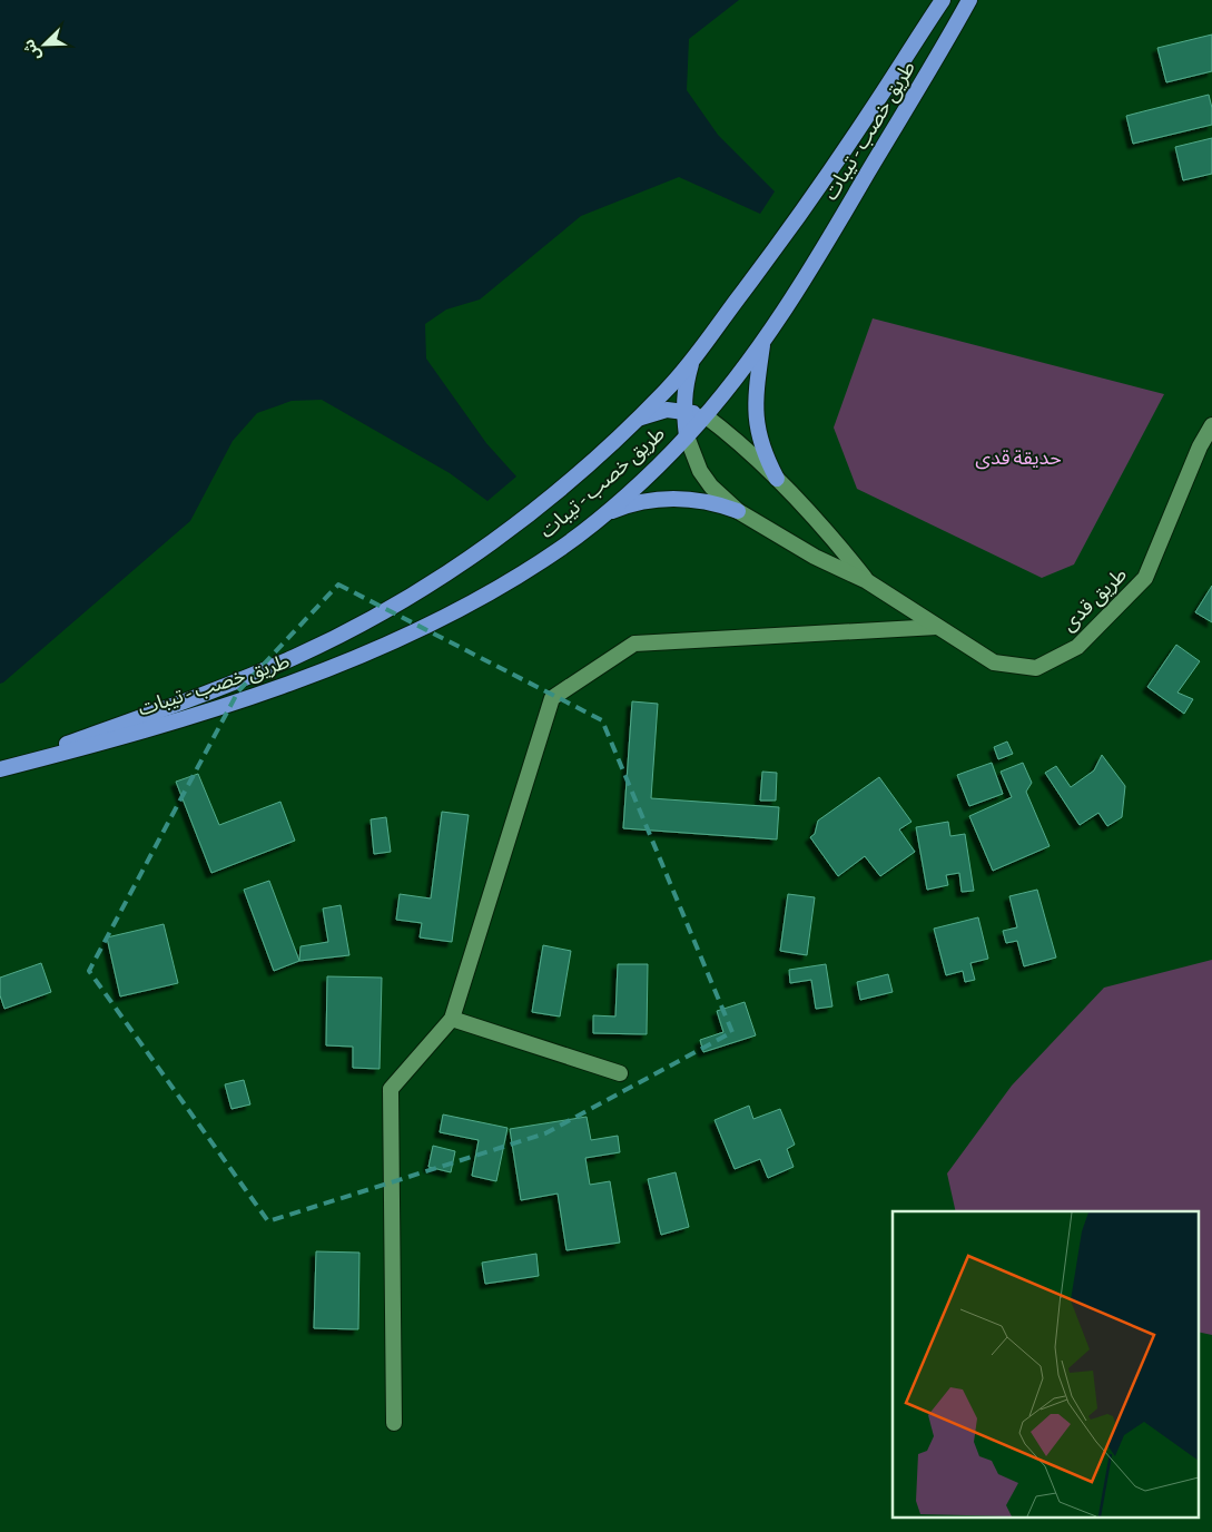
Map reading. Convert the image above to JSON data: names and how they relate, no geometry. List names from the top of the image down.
{
  "streets": {
    "highway": ["طريق خصب - تيبات"],
    "street": ["طريق قدى"]
  },
  "crossings": [
    ["طريق خصب - تيبات", "طريق قدى"]
  ],
  "parks": ["حديقة قدى"],
  "north": "bottom left"
}
